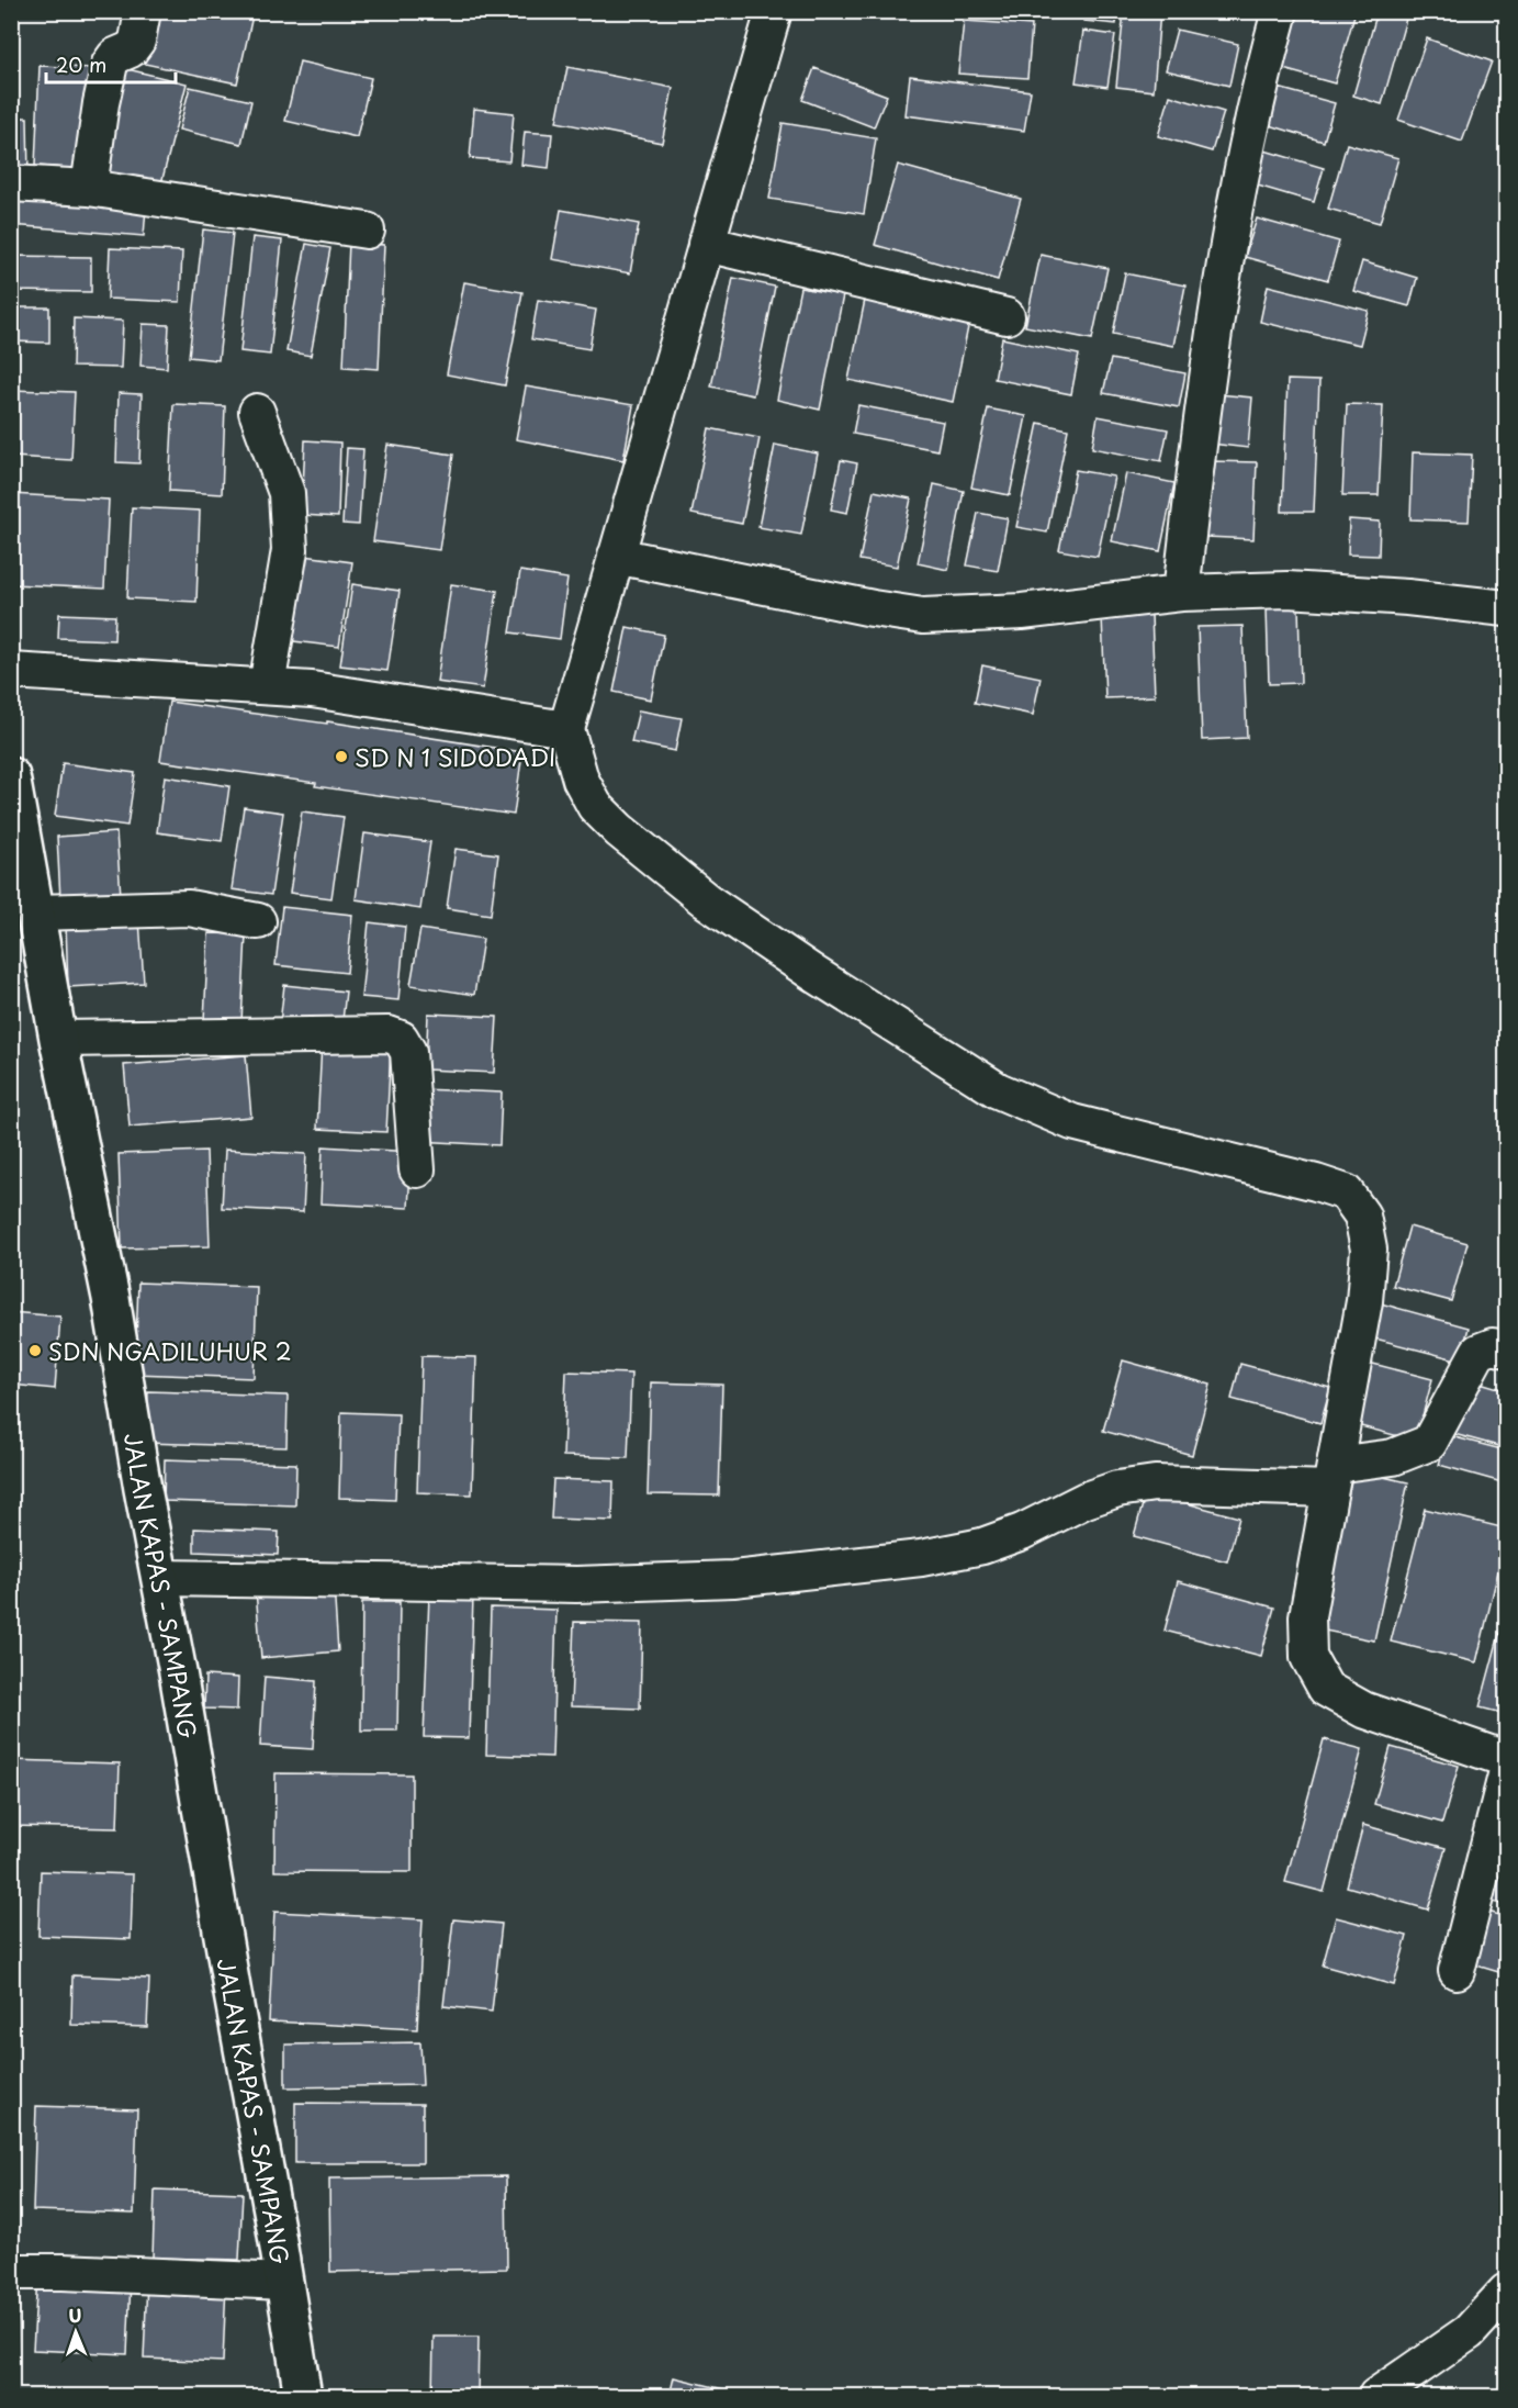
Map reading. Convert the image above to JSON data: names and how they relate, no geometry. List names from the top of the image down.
{
  "streets": {
    "street": ["JALAN KAPAS - SAMPANG"]
  },
  "places": ["SD N 1 SIDODADI", "SDN NGADILUHUR 2"],
  "scale_bar": "20 m",
  "north": "top"
}
